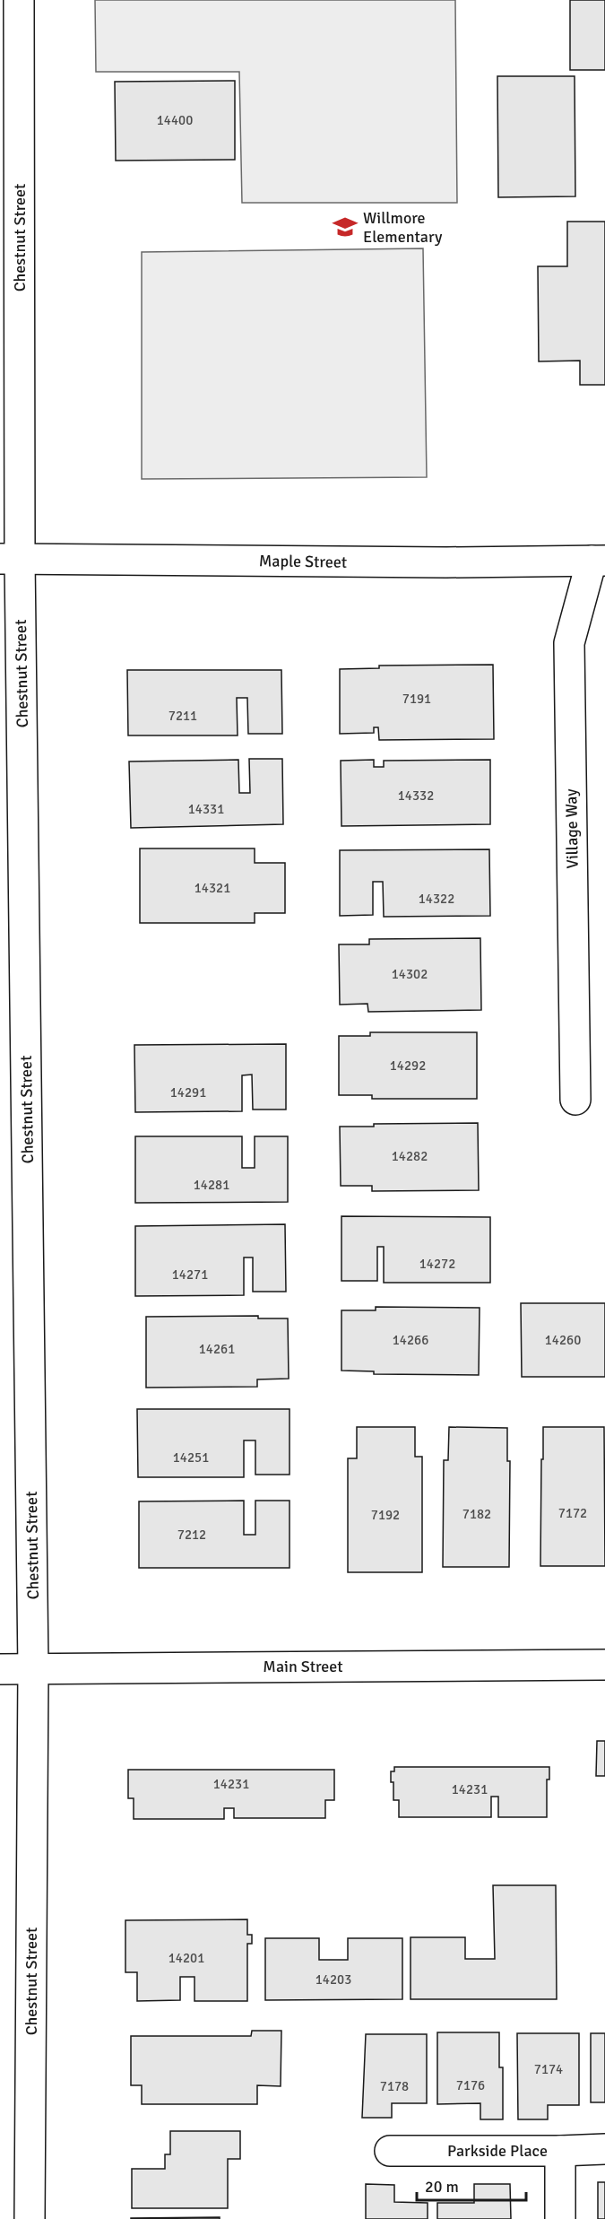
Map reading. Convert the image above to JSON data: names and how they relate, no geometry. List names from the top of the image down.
{
  "streets": {
    "street": [
      "Chestnut Street",
      "Maple Street",
      "Village Way",
      "Main Street",
      "Parkside Place"
    ]
  },
  "crossings": [
    ["Chestnut Street", "Maple Street"],
    ["Chestnut Street", "Main Street"],
    ["Maple Street", "Village Way"]
  ],
  "places": {
    "school or university": ["Willmore Elementary"]
  },
  "house_numbers": [
    "14400",
    "7191",
    "7211",
    "14332",
    "14331",
    "14321",
    "14322",
    "14302",
    "14292",
    "14291",
    "14282",
    "14281",
    "14272",
    "14271",
    "14266",
    "14260",
    "14261",
    "14251",
    "7172",
    "7182",
    "7192",
    "7212",
    "14231",
    "14231",
    "14201",
    "14203",
    "7174",
    "7176",
    "7178"
  ],
  "scale_bar": "20 m"
}
